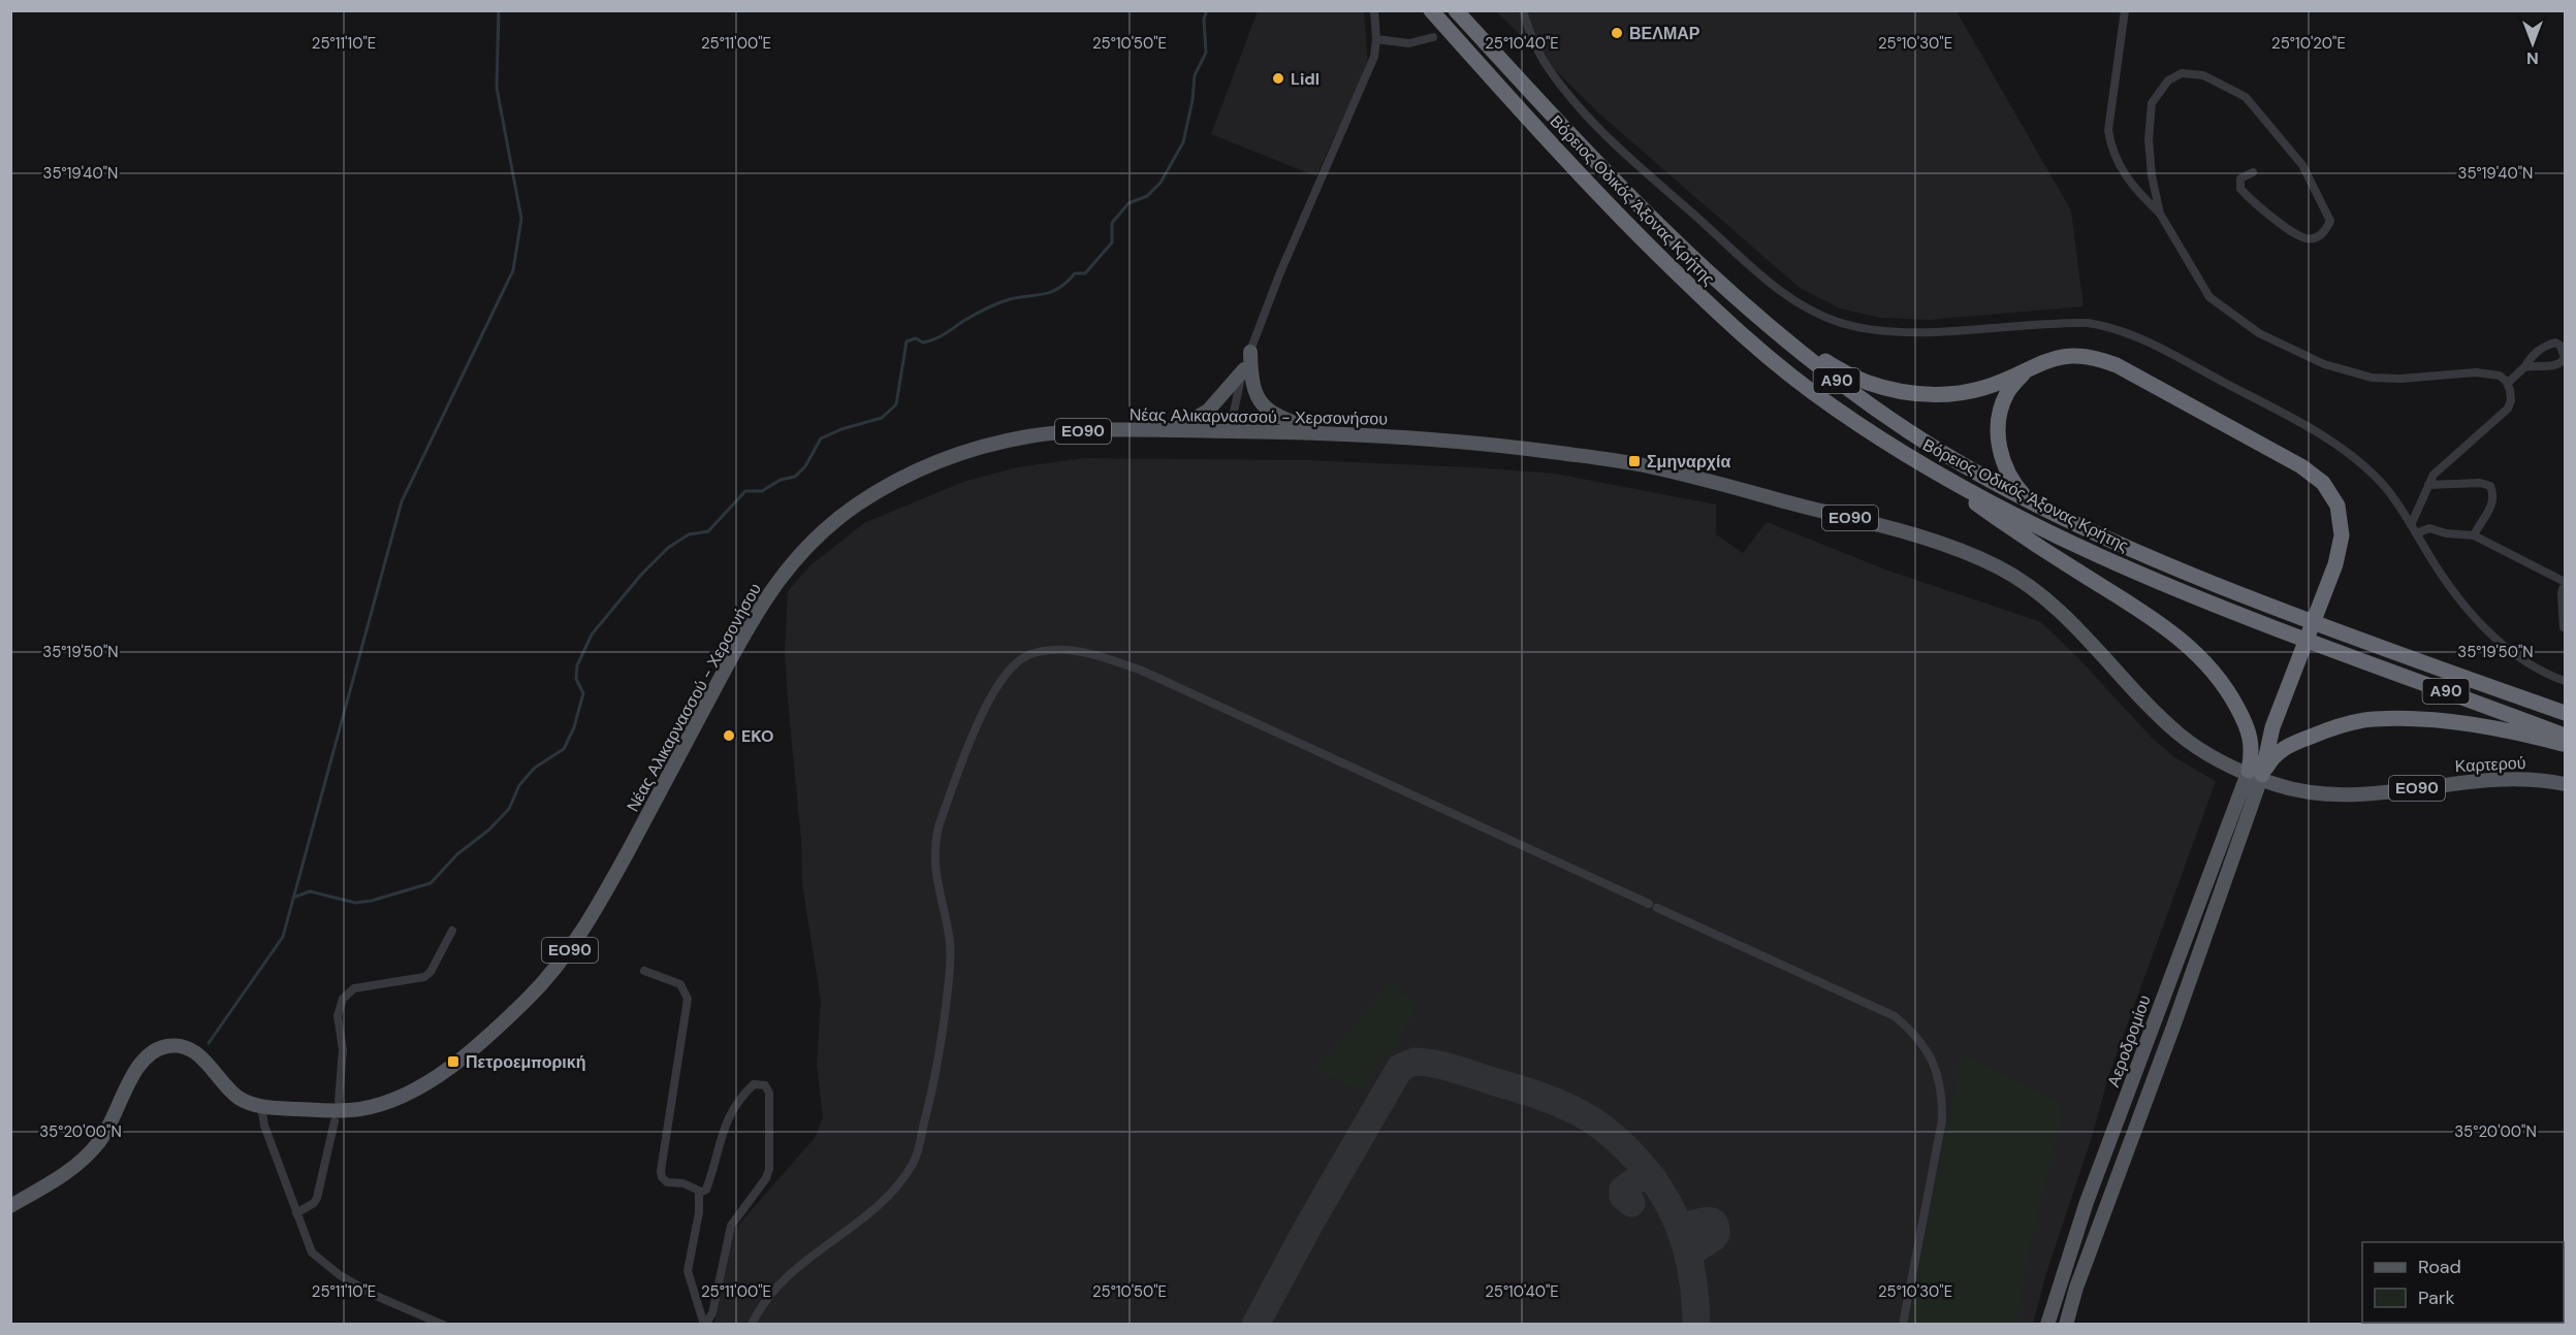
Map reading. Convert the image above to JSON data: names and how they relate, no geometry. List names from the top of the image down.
{
  "streets": {
    "highway": ["Βόρειος Οδικός Άξονας Κρήτης", "Α90"],
    "main road": [
      "Νέας Αλικαρνασσού - Χερσονήσου",
      "ΕΟ90",
      "Καρτερού",
      "Αεροδρομίου"
    ]
  },
  "crossings": [
    ["Νέας Αλικαρνασσού - Χερσονήσου", "Καρτερού"],
    ["Νέας Αλικαρνασσού - Χερσονήσου", "Αεροδρομίου"],
    ["Καρτερού", "Αεροδρομίου"]
  ],
  "places": {
    "other": ["ΒΕΛΜΑΡ", "Lidl", "EKO"],
    "transit": ["Σμηναρχία", "Πετροεμπορική"]
  },
  "legend": ["Road", "Park"],
  "north": "bottom",
  "coordinates": [
    "25°11'10\"E",
    "25°11'00\"E",
    "25°10'50\"E",
    "25°10'40\"E",
    "25°10'30\"E",
    "25°10'20\"E",
    "35°19'40\"N",
    "35°19'50\"N",
    "35°20'00\"N"
  ]
}
